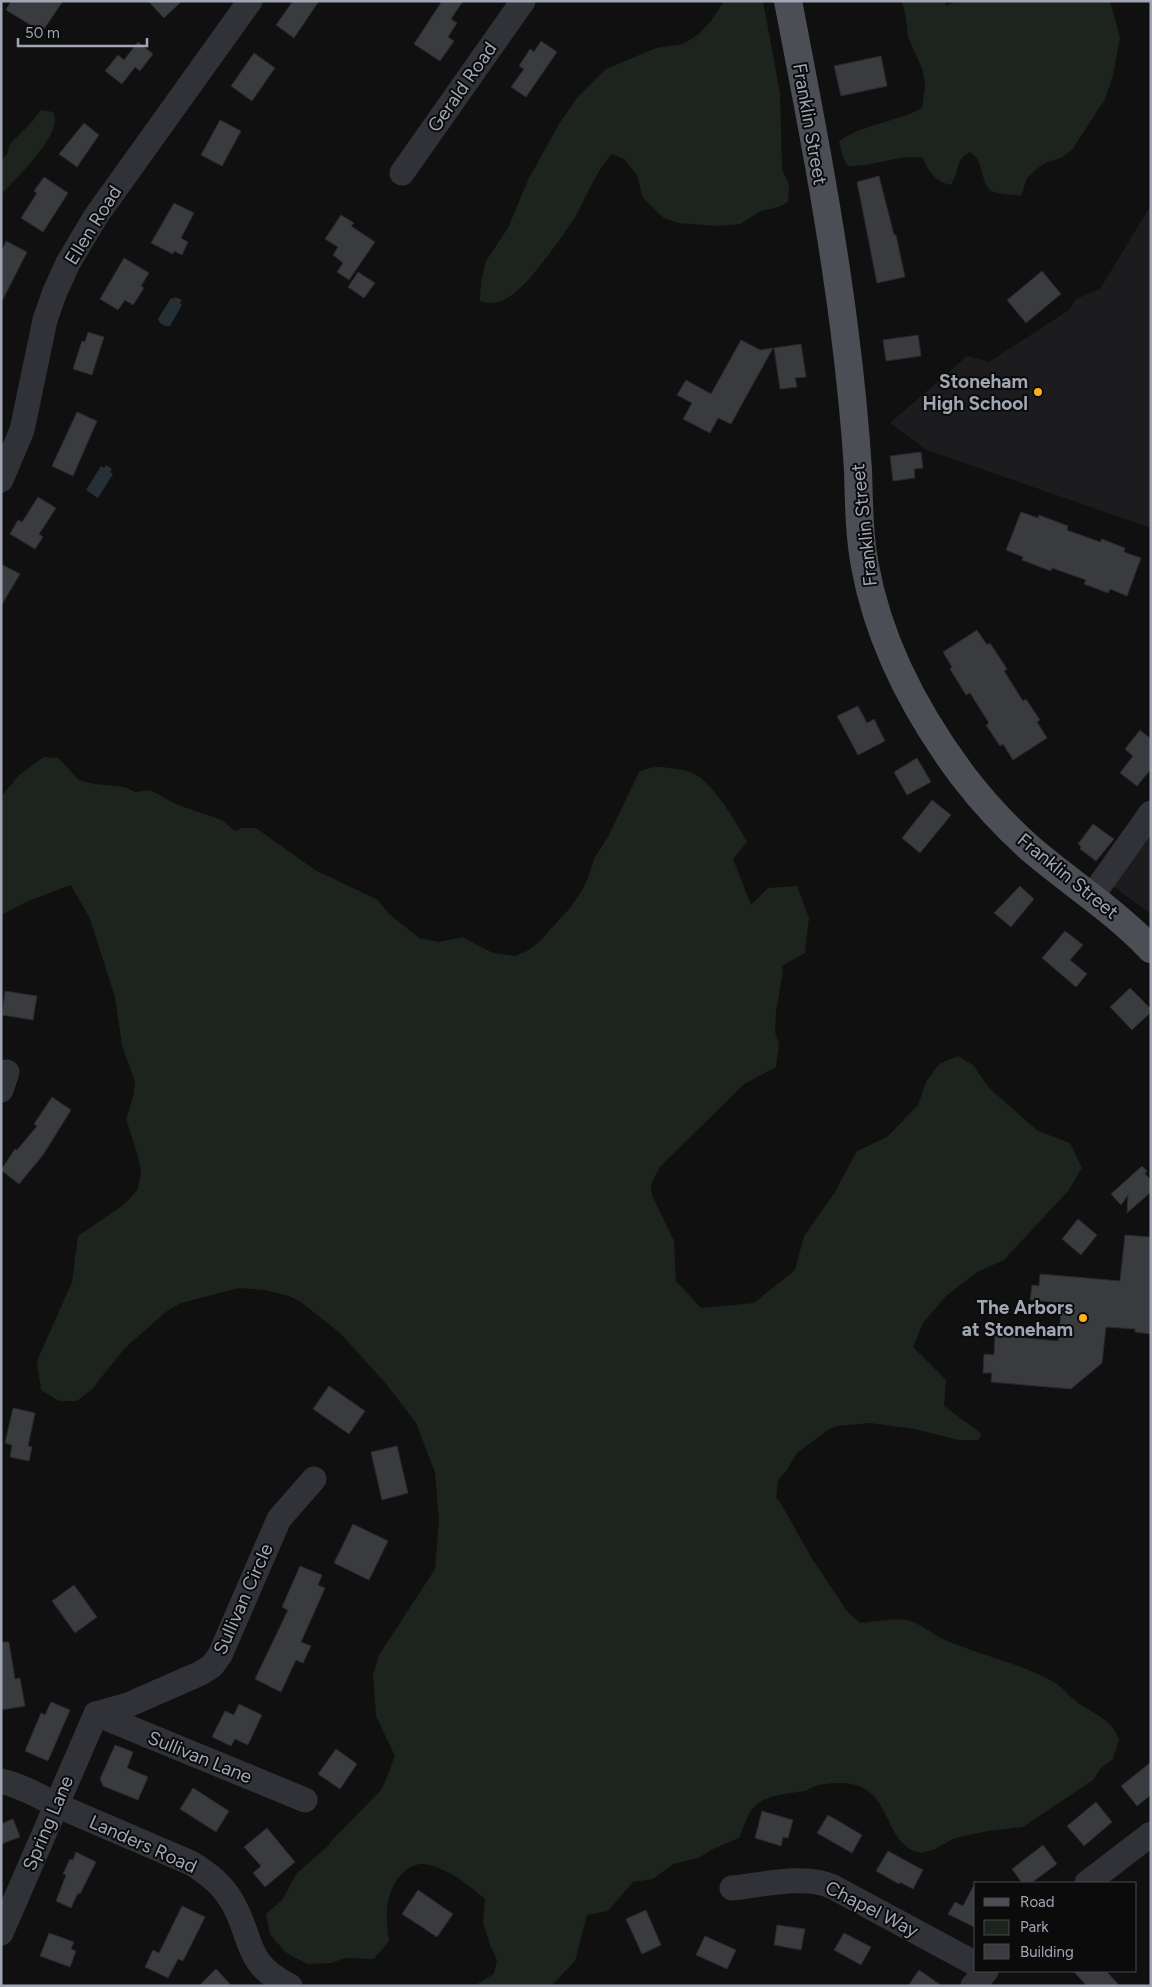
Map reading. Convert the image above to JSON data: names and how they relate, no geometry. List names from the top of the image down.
{
  "streets": {
    "main road": ["Franklin Street"],
    "street": [
      "Gerald Road",
      "Ellen Road",
      "Sullivan Circle",
      "Sullivan Lane",
      "Spring Lane",
      "Landers Road",
      "Chapel Way"
    ]
  },
  "crossings": [
    ["Sullivan Circle", "Sullivan Lane"],
    ["Sullivan Circle", "Spring Lane"],
    ["Sullivan Lane", "Spring Lane"],
    ["Spring Lane", "Landers Road"]
  ],
  "places": ["Stoneham High School", "The Arbors at Stoneham"],
  "legend": ["Road", "Park", "Building"],
  "scale_bar": "50 m"
}
